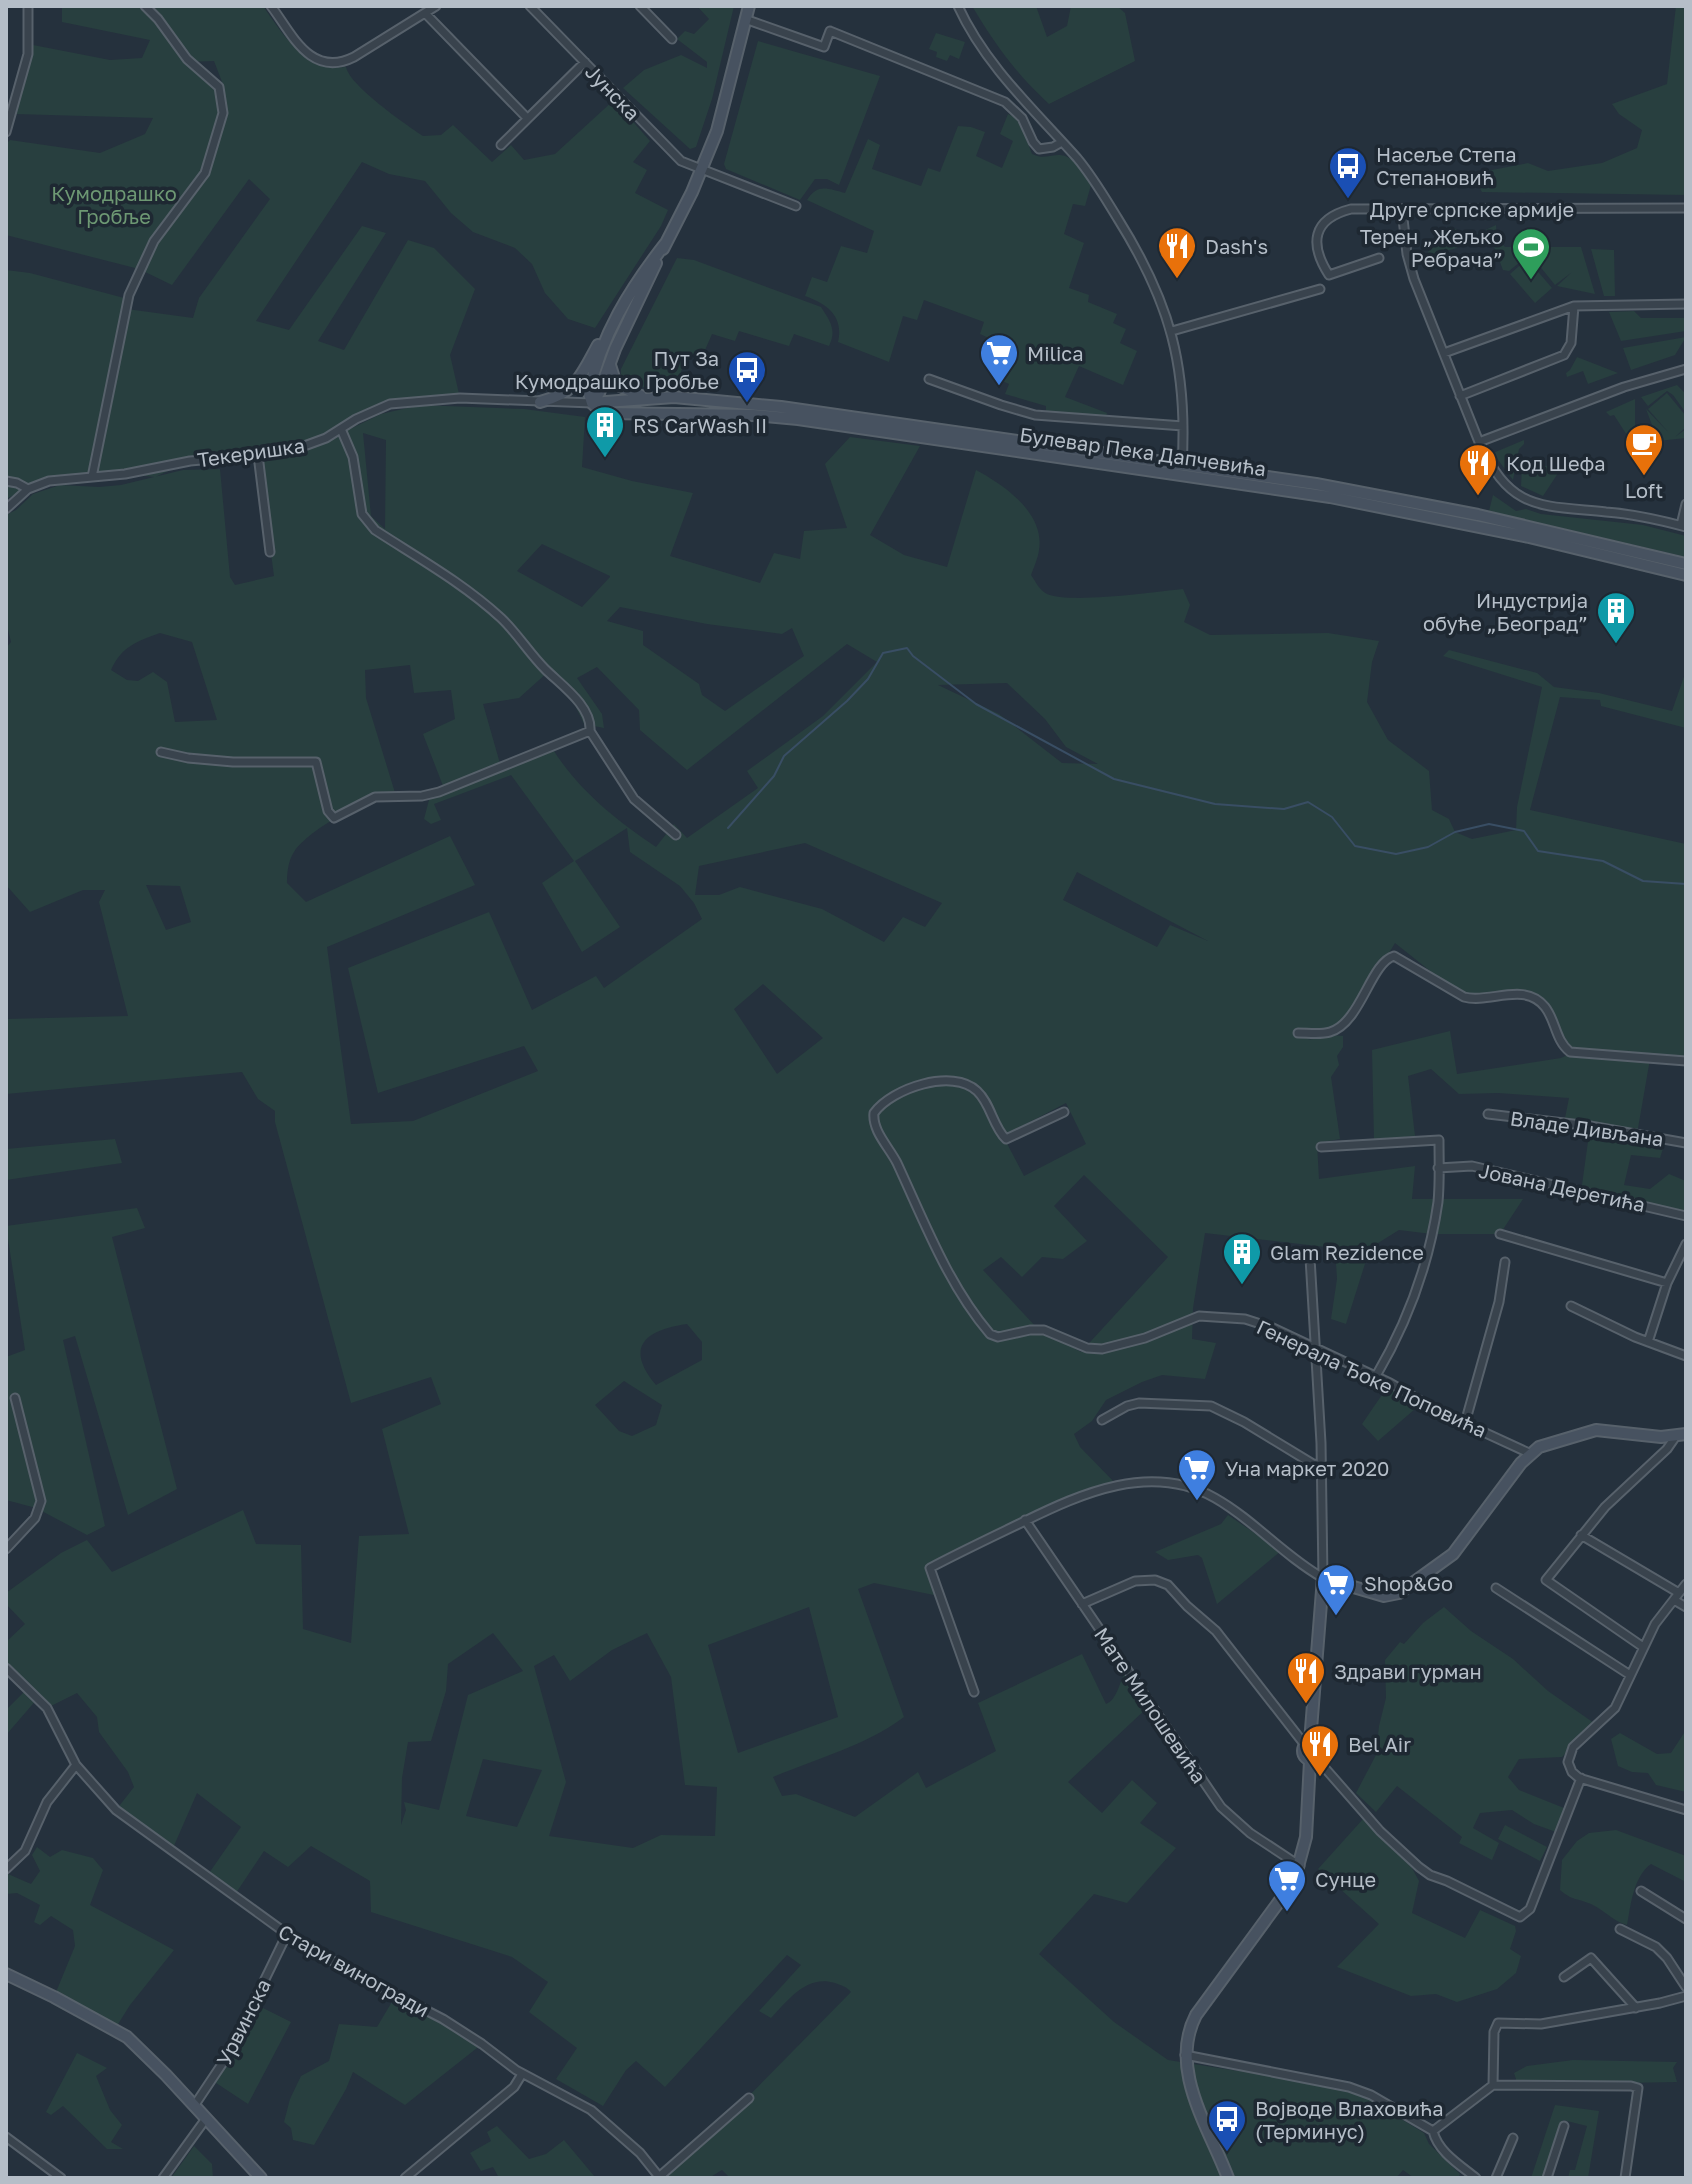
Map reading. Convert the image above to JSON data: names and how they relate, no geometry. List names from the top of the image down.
{
  "streets": {
    "street": [
      "Јунска",
      "Друге српске армије",
      "Булевар Пека Дапчевића",
      "Текеришка",
      "Владе Дивљана",
      "Јована Деретића",
      "Генерала Ђоке Поповића",
      "Мате Милошевића",
      "Стари виногради",
      "Урвинска"
    ]
  },
  "crossings": [
    ["Булевар Пека Дапчевића", "Текеришка"],
    ["Стари виногради", "Урвинска"]
  ],
  "parks": ["Кумодрашко Гробље"],
  "places": {
    "bus stop": ["Насеље Степа Степановић", "Пут За Кумодрашко Гробље", "Војводе Влаховића (Терминус)"],
    "restaurant": [
      "Dash's",
      "Код Шефа",
      "Здрави гурман",
      "Bel Air"
    ],
    "sports": ["Терен „Жељко Ребрача”"],
    "supermarket": [
      "Milica",
      "Уна маркет 2020",
      "Shop&Go",
      "Сунце"
    ],
    "building": ["RS CarWash II", "Индустрија обуће „Београд”", "Glam Rezidence"],
    "cafe": ["Loft"]
  }
}
